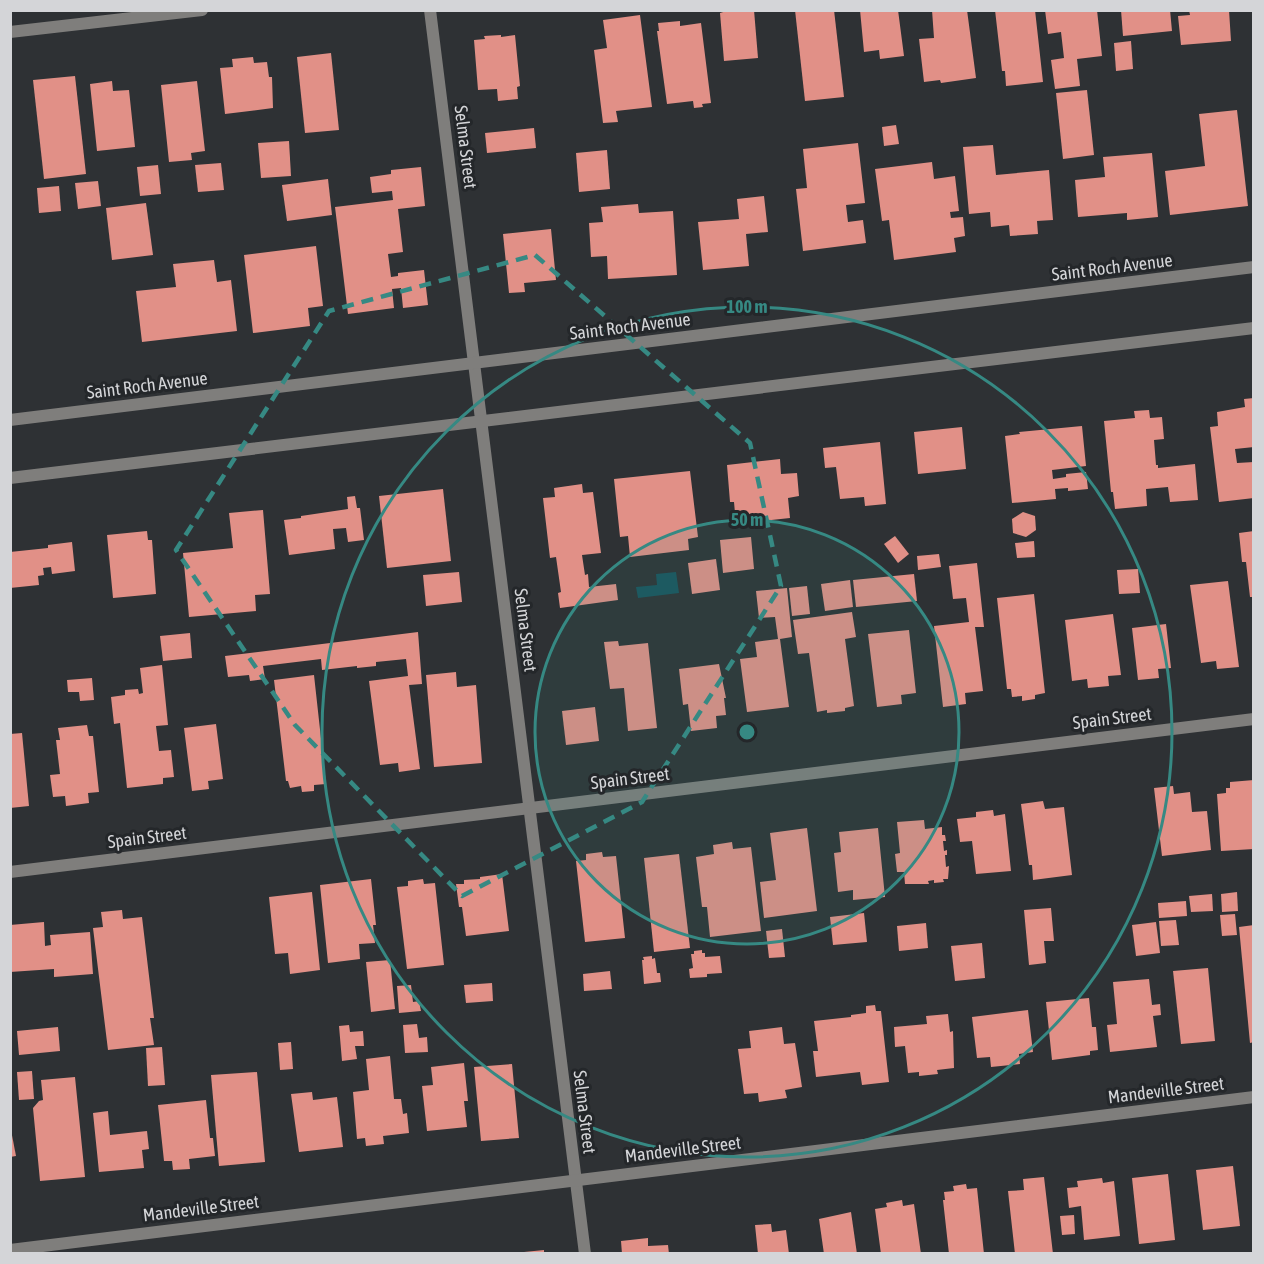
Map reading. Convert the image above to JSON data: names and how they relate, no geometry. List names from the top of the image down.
{
  "streets": {
    "street": [
      "Selma Street",
      "Saint Roch Avenue",
      "Spain Street",
      "Mandeville Street"
    ]
  },
  "crossings": [
    ["Selma Street", "Saint Roch Avenue"],
    ["Selma Street", "Spain Street"],
    ["Selma Street", "Mandeville Street"]
  ],
  "rings": ["100 m", "50 m"]
}
